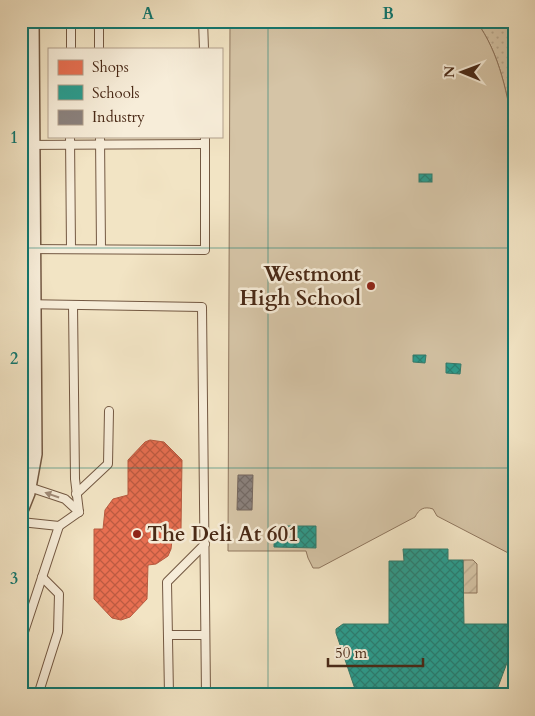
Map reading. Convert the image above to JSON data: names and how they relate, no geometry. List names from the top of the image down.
{
  "places": ["Westmont High School", "The Deli At 601"],
  "legend": ["Shops", "Schools", "Industry"],
  "scale_bar": "50 m",
  "north": "left",
  "grid": {
    "columns": ["A", "B"],
    "rows": ["1", "2", "3"]
  }
}
